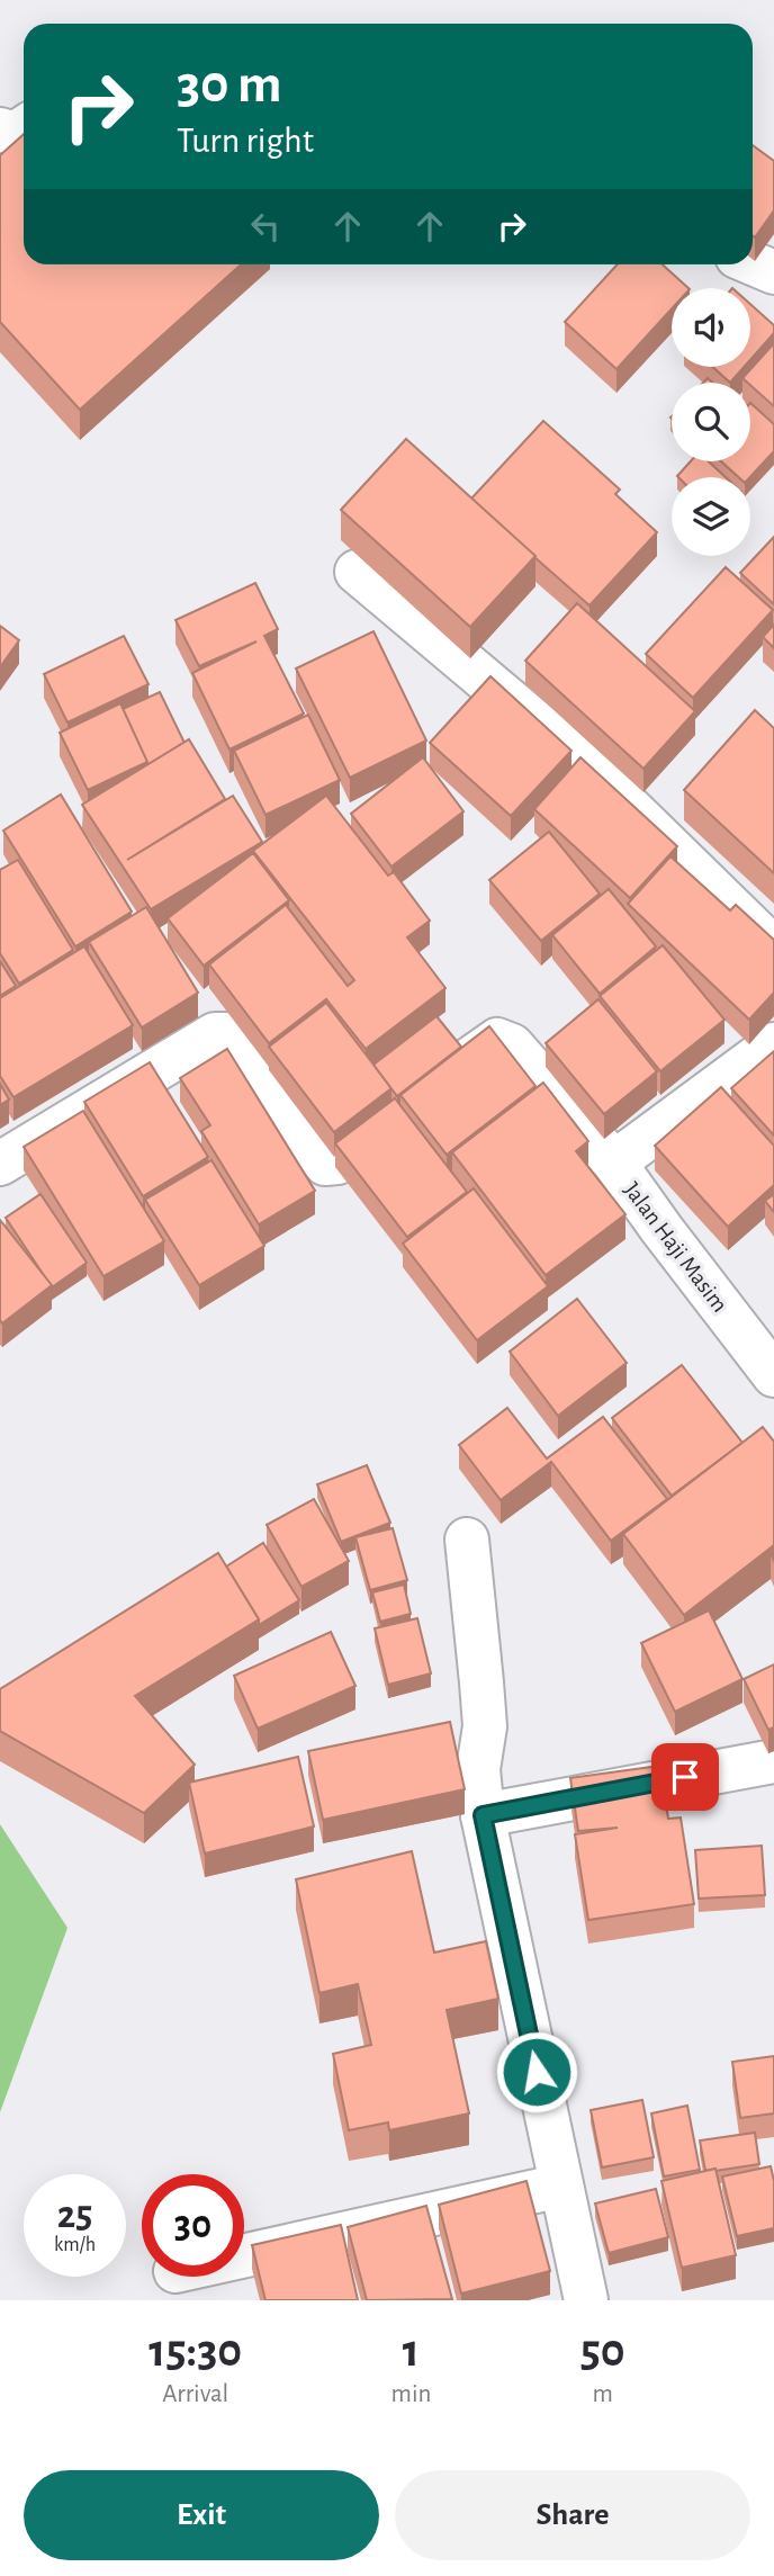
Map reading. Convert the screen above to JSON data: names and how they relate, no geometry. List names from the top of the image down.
{
  "streets": {
    "street": ["Jalan Haji Masim"]
  },
  "page": {
    "turn": ["30 m", "Turn right"],
    "speed": "25 km/h",
    "limit": "30",
    "eta": [
      "15:30",
      "Arrival",
      "1",
      "min",
      "50",
      "m"
    ],
    "buttons": ["Exit", "Share"]
  }
}
